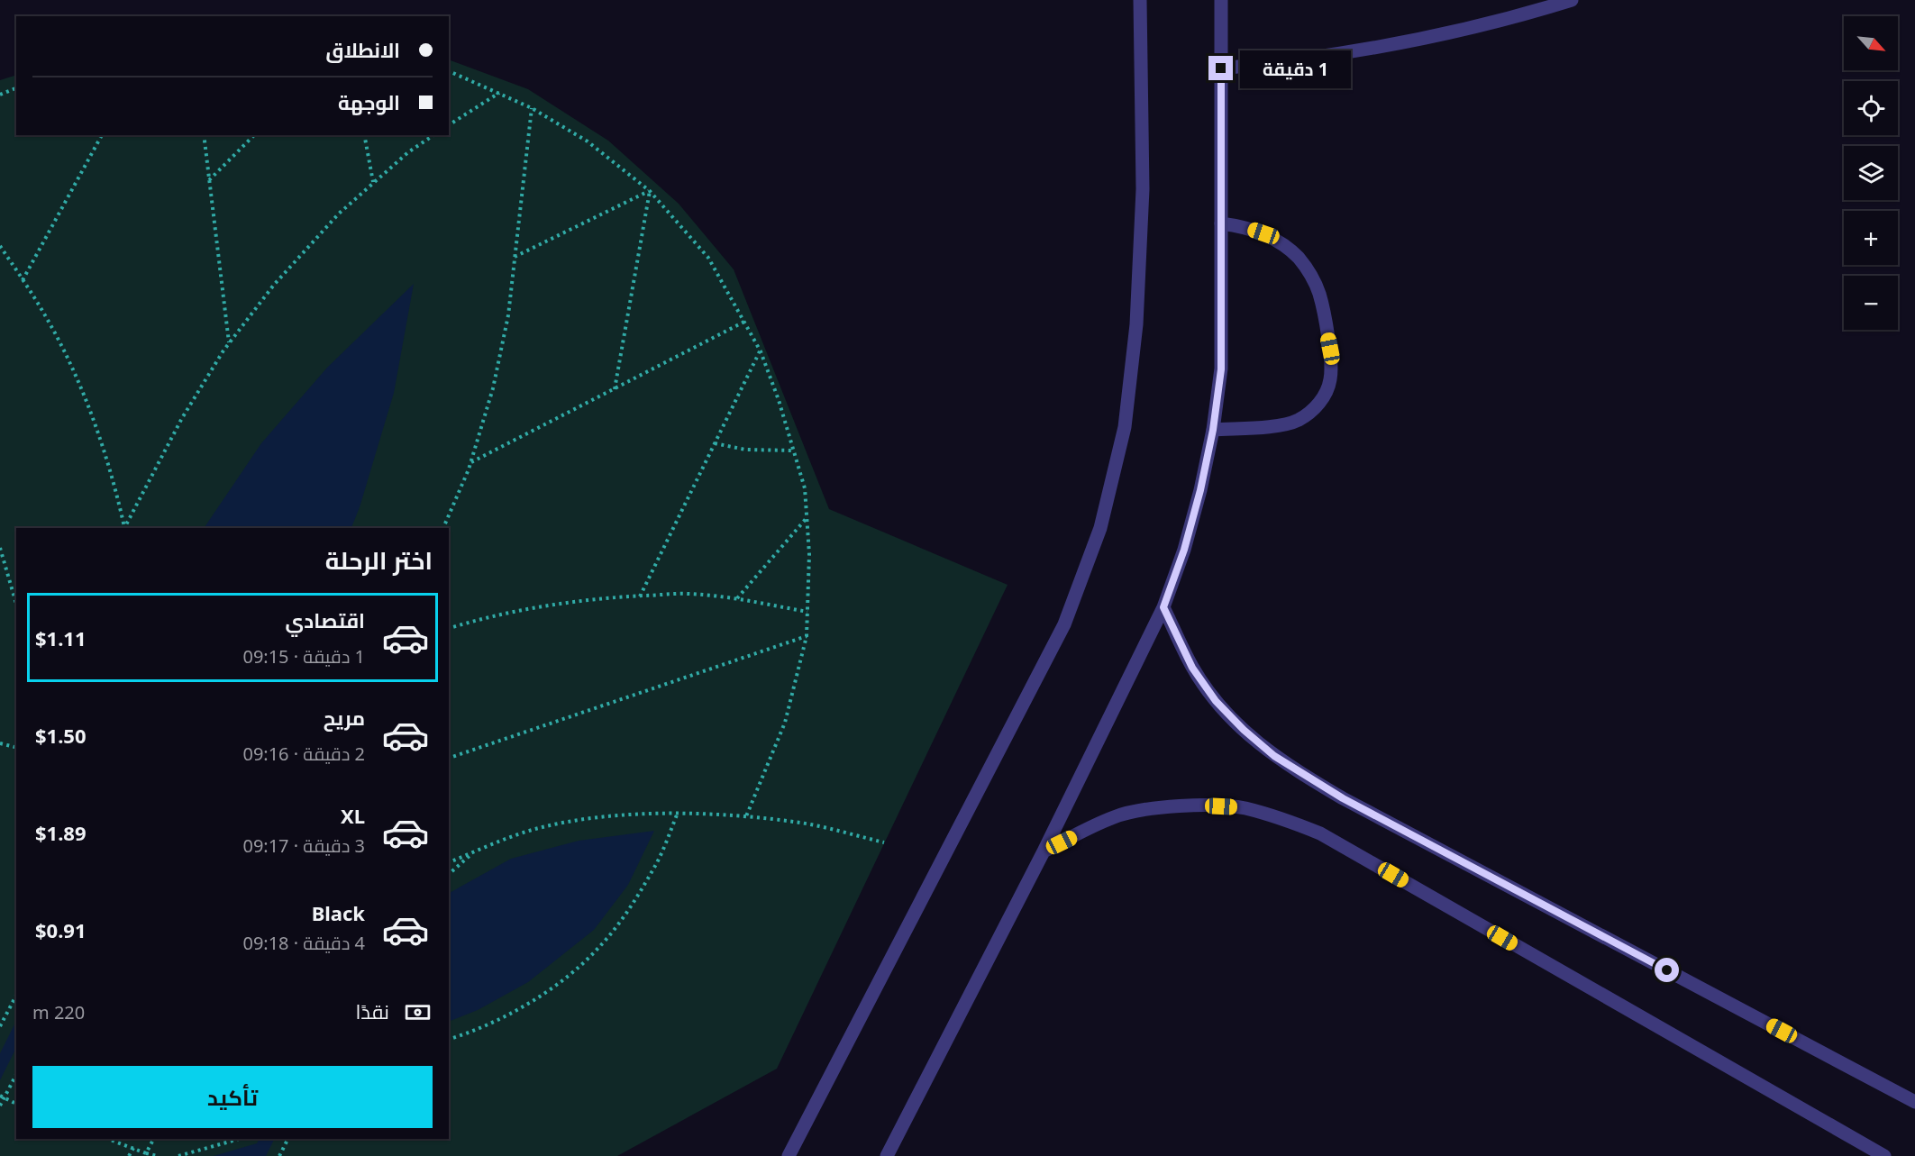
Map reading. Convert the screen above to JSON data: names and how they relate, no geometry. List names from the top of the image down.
{
  "north": "bottom right",
  "page": {
    "map_buttons": ["+", "−"],
    "banner": ["الانطلاق", "الوجهة"],
    "bubble": "1 دقيقة",
    "heading": "اختر الرحلة",
    "list": [
      {
        "name": "اقتصادي",
        "note": "1 دقيقة · 09:15",
        "value": "$1.11"
      },
      {
        "name": "مريح",
        "note": "2 دقيقة · 09:16",
        "value": "$1.50"
      },
      {
        "name": "XL",
        "note": "3 دقيقة · 09:17",
        "value": "$1.89"
      },
      {
        "name": "Black",
        "note": "4 دقيقة · 09:18",
        "value": "$0.91"
      }
    ],
    "pay": ["نقدًا", "220 m"],
    "buttons": "تأكيد"
  }
}
